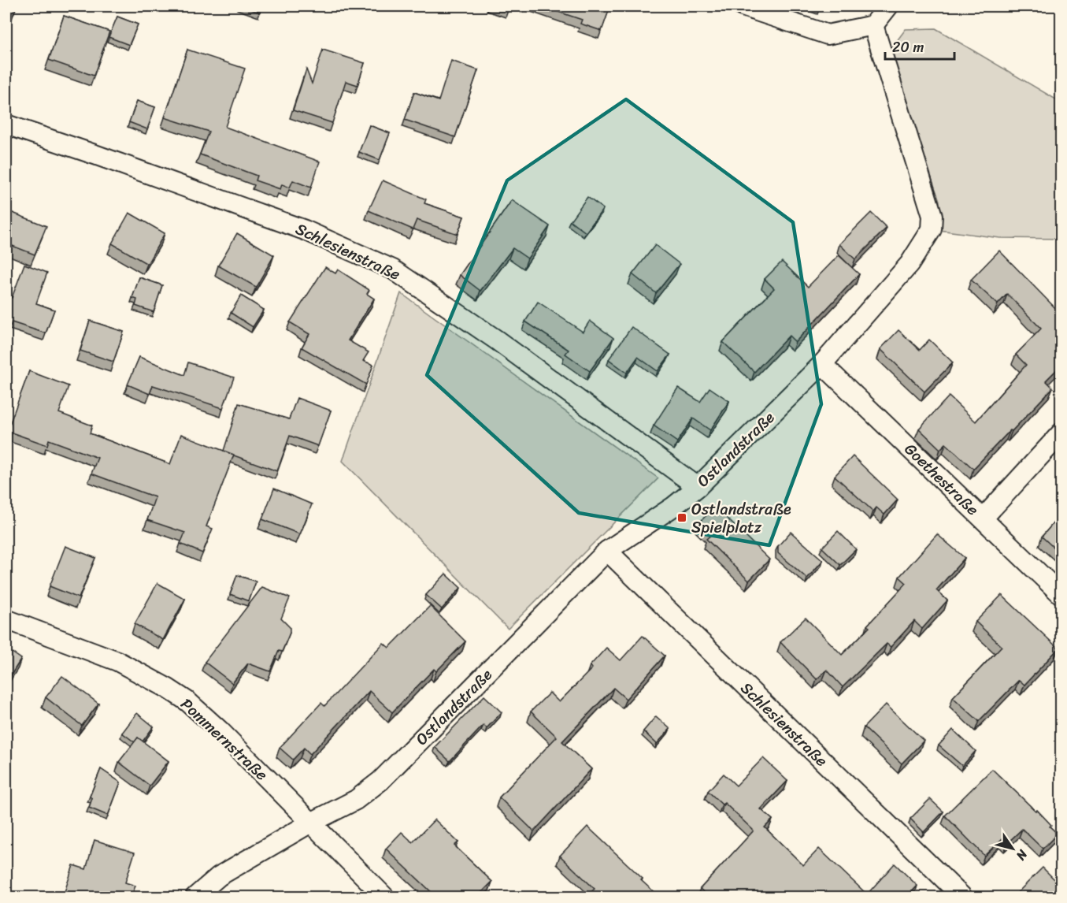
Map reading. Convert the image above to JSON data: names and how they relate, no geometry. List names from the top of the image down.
{
  "streets": {
    "street": [
      "Schlesienstraße",
      "Ostlandstraße",
      "Goethestraße",
      "Pommernstraße"
    ]
  },
  "crossings": [
    ["Schlesienstraße", "Ostlandstraße"],
    ["Ostlandstraße", "Goethestraße"],
    ["Ostlandstraße", "Pommernstraße"]
  ],
  "places": {
    "transit": ["Ostlandstraße Spielplatz"]
  },
  "scale_bar": "20 m",
  "north": "bottom right"
}
